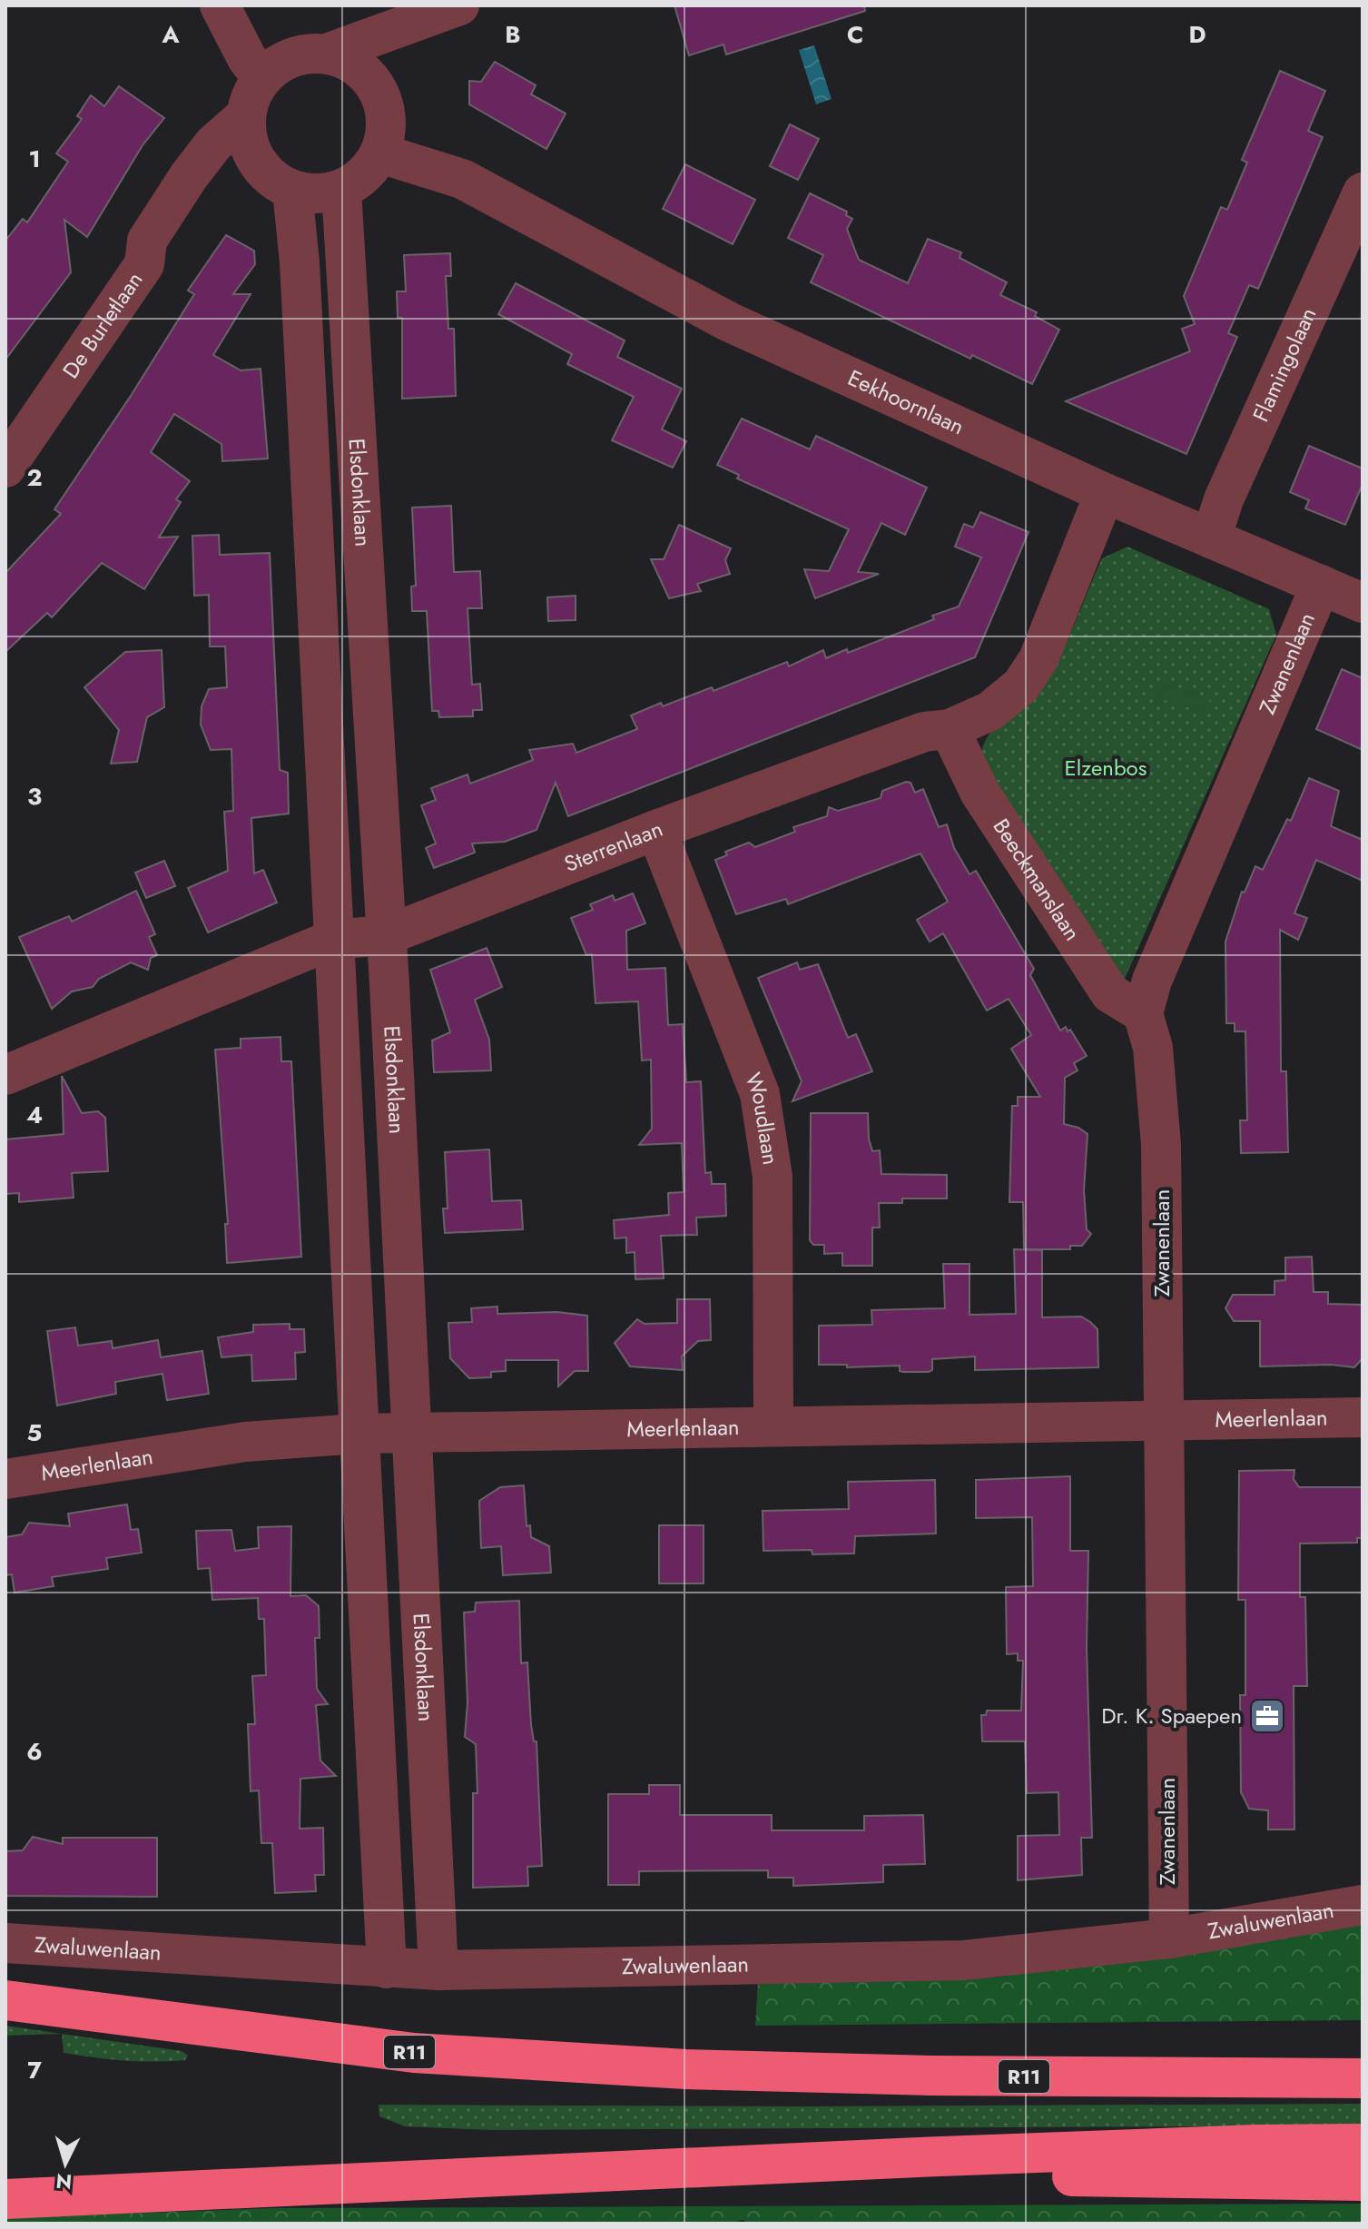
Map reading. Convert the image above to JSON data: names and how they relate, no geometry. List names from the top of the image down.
{
  "streets": {
    "highway": ["R11"],
    "street": [
      "De Burletlaan",
      "Flamingolaan",
      "Eekhoornlaan",
      "Elsdonklaan",
      "Zwanenlaan",
      "Sterrenlaan",
      "Beeckmanslaan",
      "Woudlaan",
      "Meerlenlaan",
      "Zwaluwenlaan"
    ]
  },
  "crossings": [
    ["De Burletlaan", "Eekhoornlaan"],
    ["De Burletlaan", "Elsdonklaan"],
    ["Flamingolaan", "Eekhoornlaan"],
    ["Eekhoornlaan", "Elsdonklaan"],
    ["Eekhoornlaan", "Zwanenlaan"],
    ["Eekhoornlaan", "Sterrenlaan"],
    ["Elsdonklaan", "Sterrenlaan"],
    ["Elsdonklaan", "Meerlenlaan"],
    ["Elsdonklaan", "Zwaluwenlaan"],
    ["Zwanenlaan", "Beeckmanslaan"],
    ["Zwanenlaan", "Meerlenlaan"],
    ["Zwanenlaan", "Zwaluwenlaan"],
    ["Sterrenlaan", "Beeckmanslaan"],
    ["Sterrenlaan", "Woudlaan"],
    ["Woudlaan", "Meerlenlaan"]
  ],
  "parks": ["Elzenbos"],
  "places": {
    "office": ["Dr. K. Spaepen"]
  },
  "north": "bottom",
  "grid": {
    "columns": [
      "A",
      "B",
      "C",
      "D"
    ],
    "rows": [
      "1",
      "2",
      "3",
      "4",
      "5",
      "6",
      "7"
    ]
  }
}
